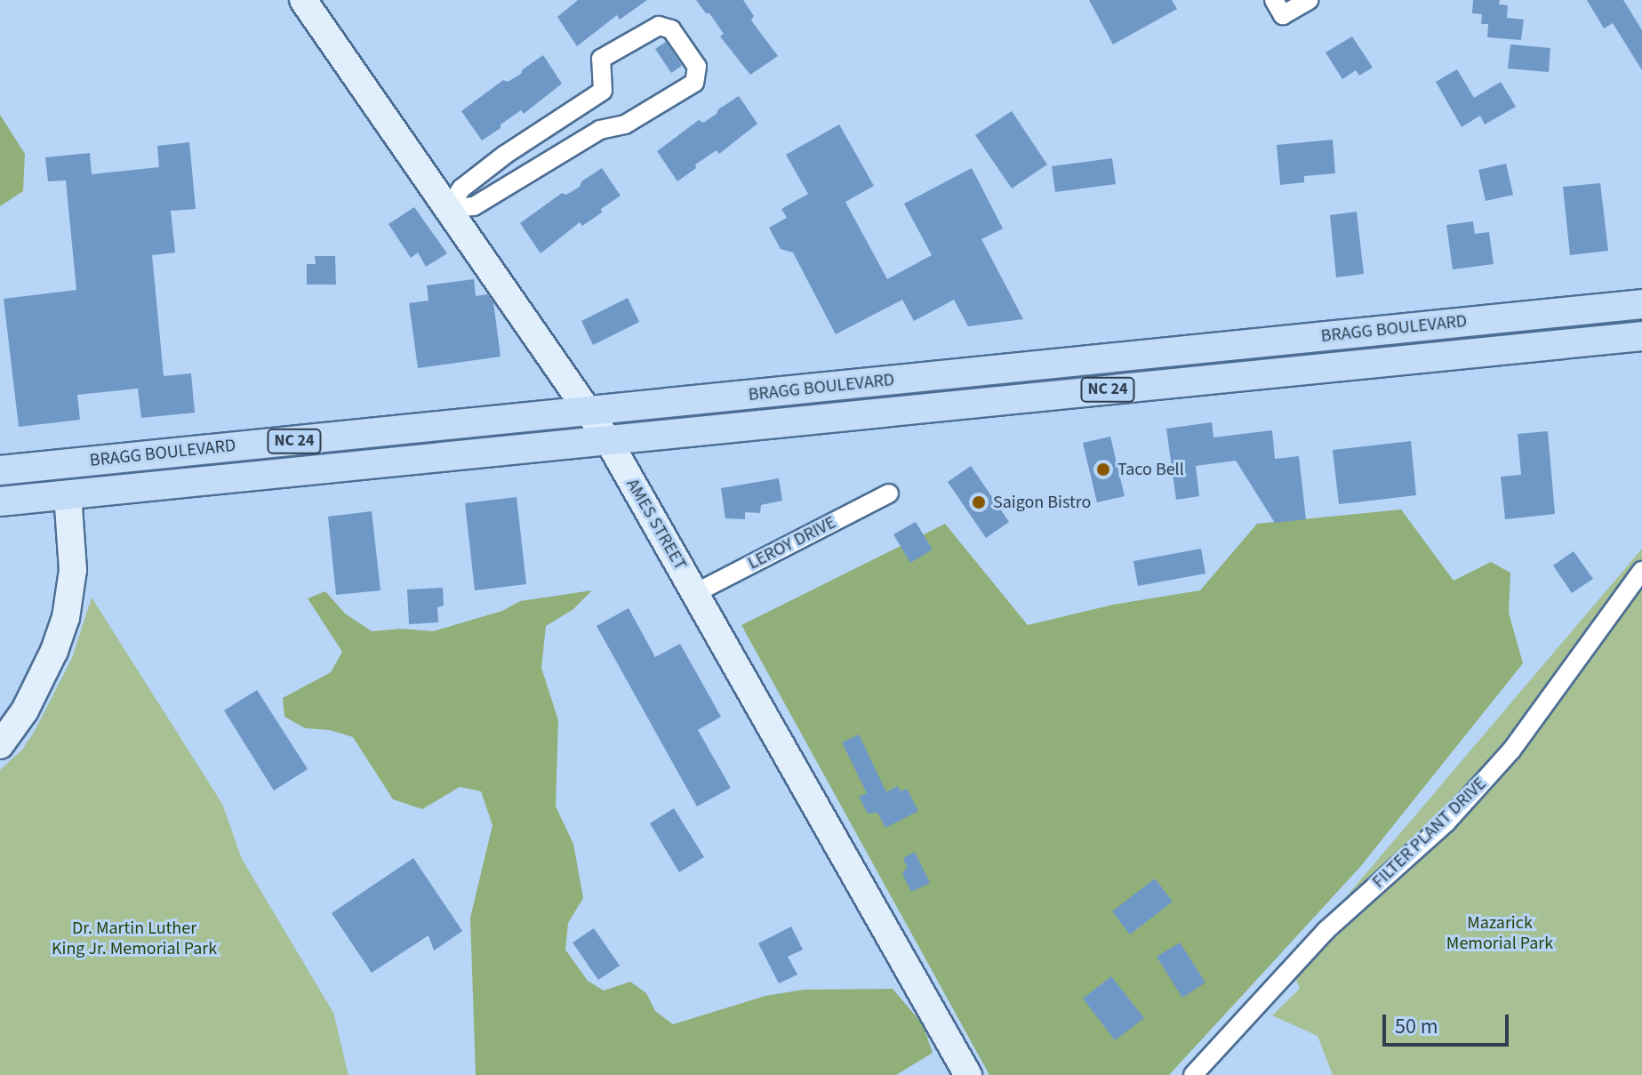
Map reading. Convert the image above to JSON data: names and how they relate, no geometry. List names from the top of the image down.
{
  "streets": {
    "main road": ["BRAGG BOULEVARD", "NC 24"],
    "street": ["AMES STREET", "LEROY DRIVE", "FILTER PLANT DRIVE"]
  },
  "crossings": [
    ["BRAGG BOULEVARD", "AMES STREET"],
    ["AMES STREET", "LEROY DRIVE"]
  ],
  "parks": ["Mazarick Memorial Park", "Dr. Martin Luther King Jr. Memorial Park"],
  "places": ["Taco Bell", "Saigon Bistro"],
  "scale_bar": "50 m"
}
